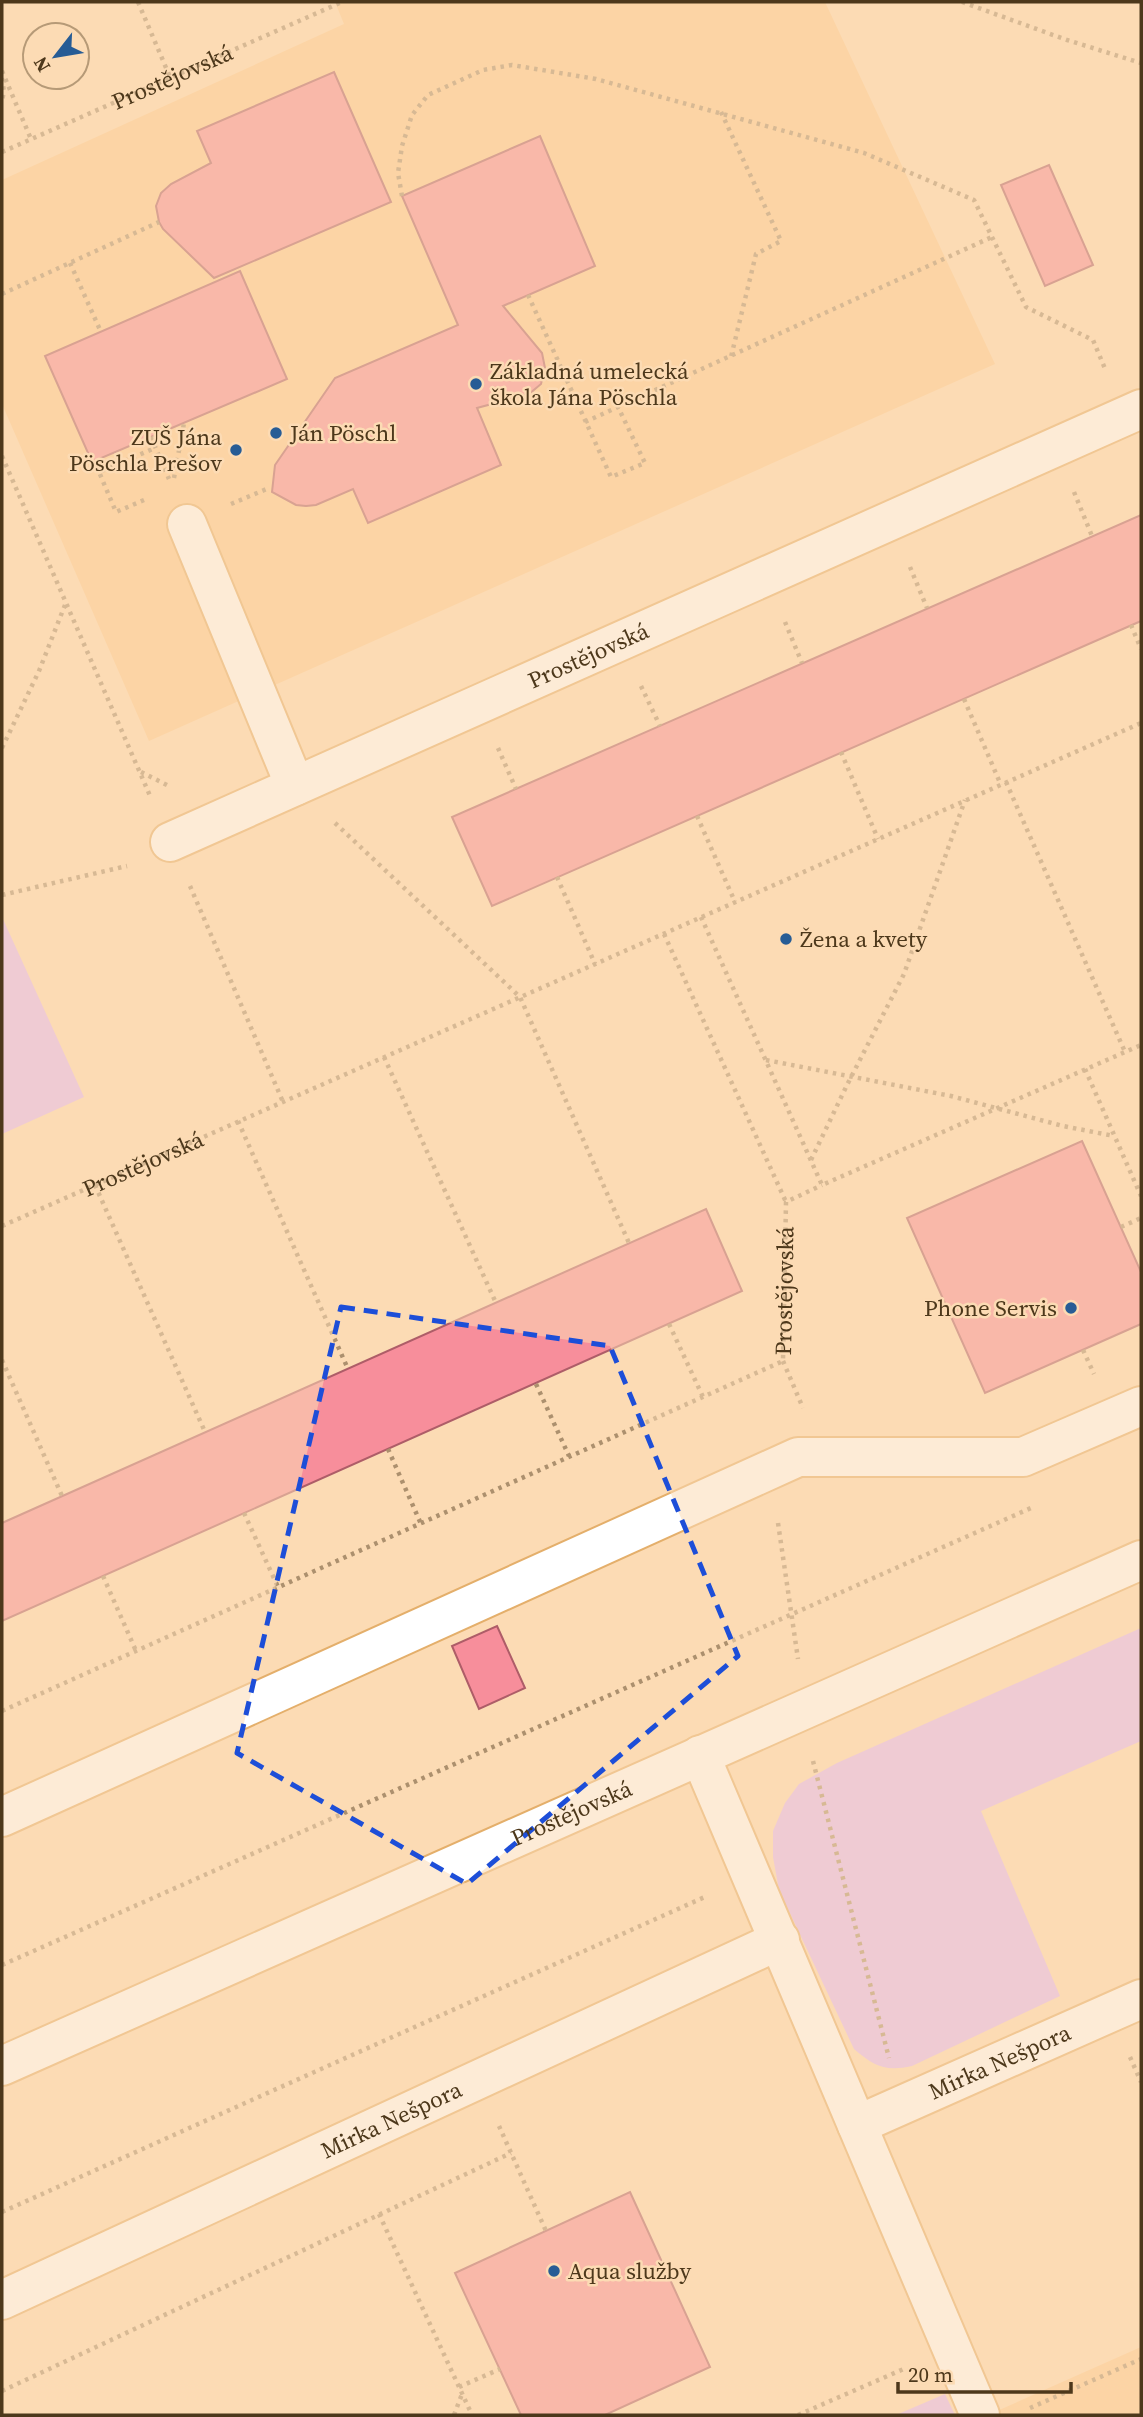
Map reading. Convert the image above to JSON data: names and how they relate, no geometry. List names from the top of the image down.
{
  "streets": {
    "street": ["Prostějovská", "Mirka Nešpora"]
  },
  "places": [
    "Základná umelecká škola Jána Pöschla",
    "Ján Pöschl",
    "ZUŠ Jána Pöschla Prešov",
    "Žena a kvety",
    "Phone Servis",
    "Aqua služby"
  ],
  "scale_bar": "20 m",
  "north": "bottom left"
}
